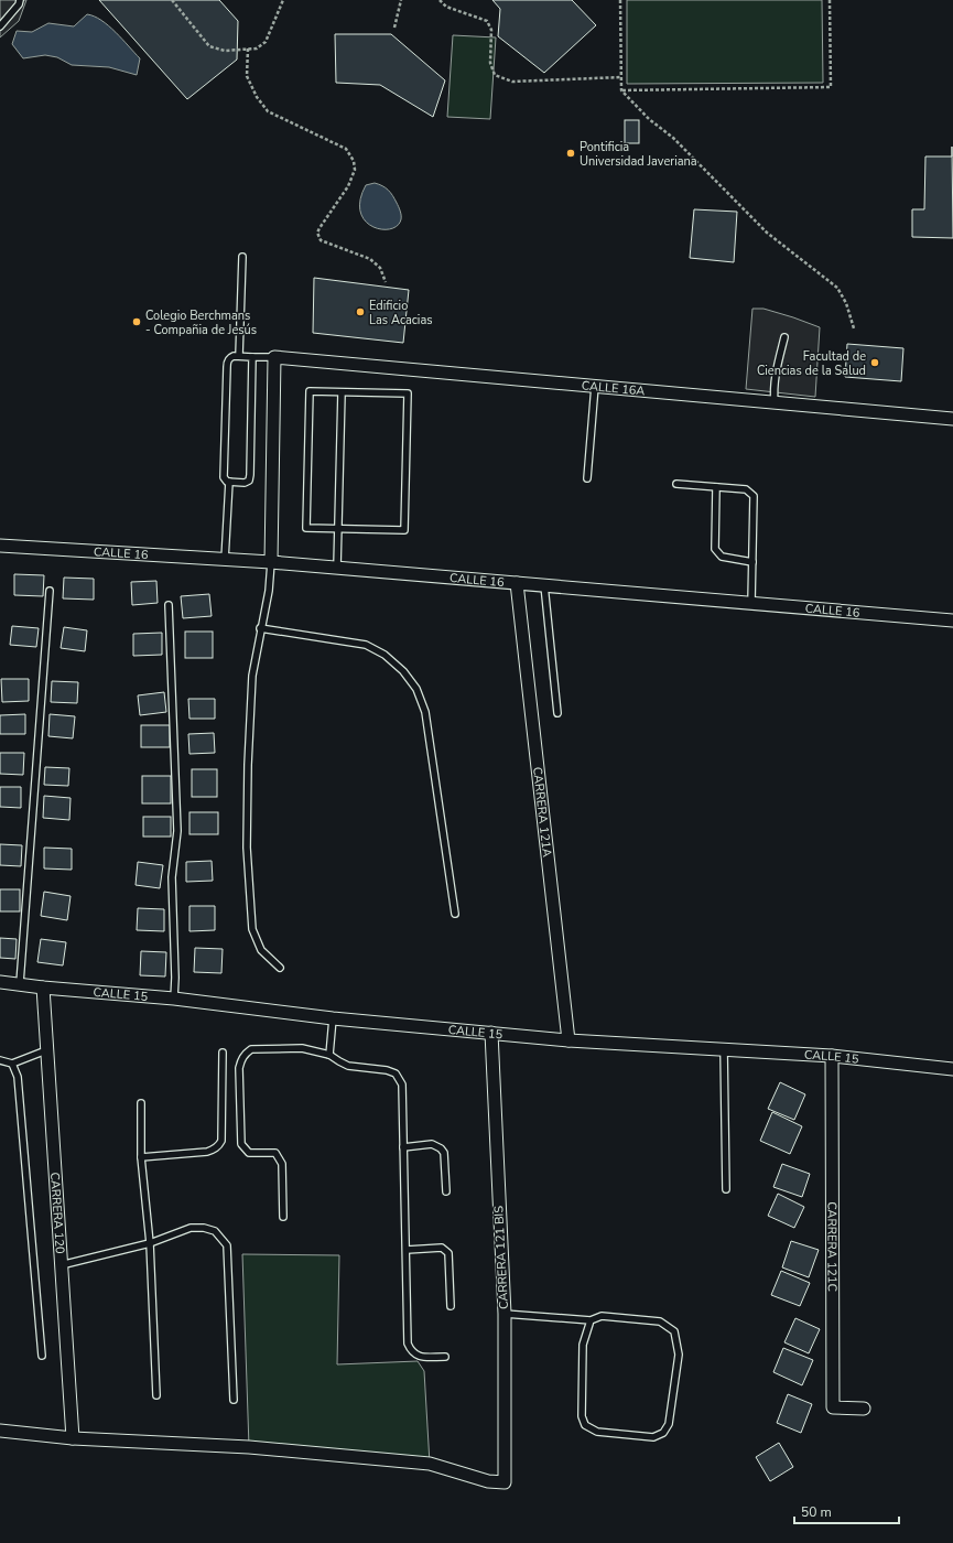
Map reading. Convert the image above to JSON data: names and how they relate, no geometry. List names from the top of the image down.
{
  "streets": {
    "street": [
      "CALLE 16A",
      "CALLE 16",
      "CARRERA 121A",
      "CALLE 15",
      "CARRERA 120",
      "CARRERA 121C",
      "CARRERA 121 BIS"
    ]
  },
  "crossings": [
    ["CALLE 16", "CARRERA 121A"],
    ["CARRERA 121A", "CALLE 15"],
    ["CALLE 15", "CARRERA 120"],
    ["CALLE 15", "CARRERA 121C"],
    ["CALLE 15", "CARRERA 121 BIS"],
    ["CARRERA 120", "CARRERA 121 BIS"]
  ],
  "places": [
    "Pontificia Universidad Javeriana",
    "Edificio Las Acacias",
    "Colegio Berchmans - Compañia de Jesús",
    "Facultad de Ciencias de la Salud"
  ],
  "scale_bar": "50 m"
}
